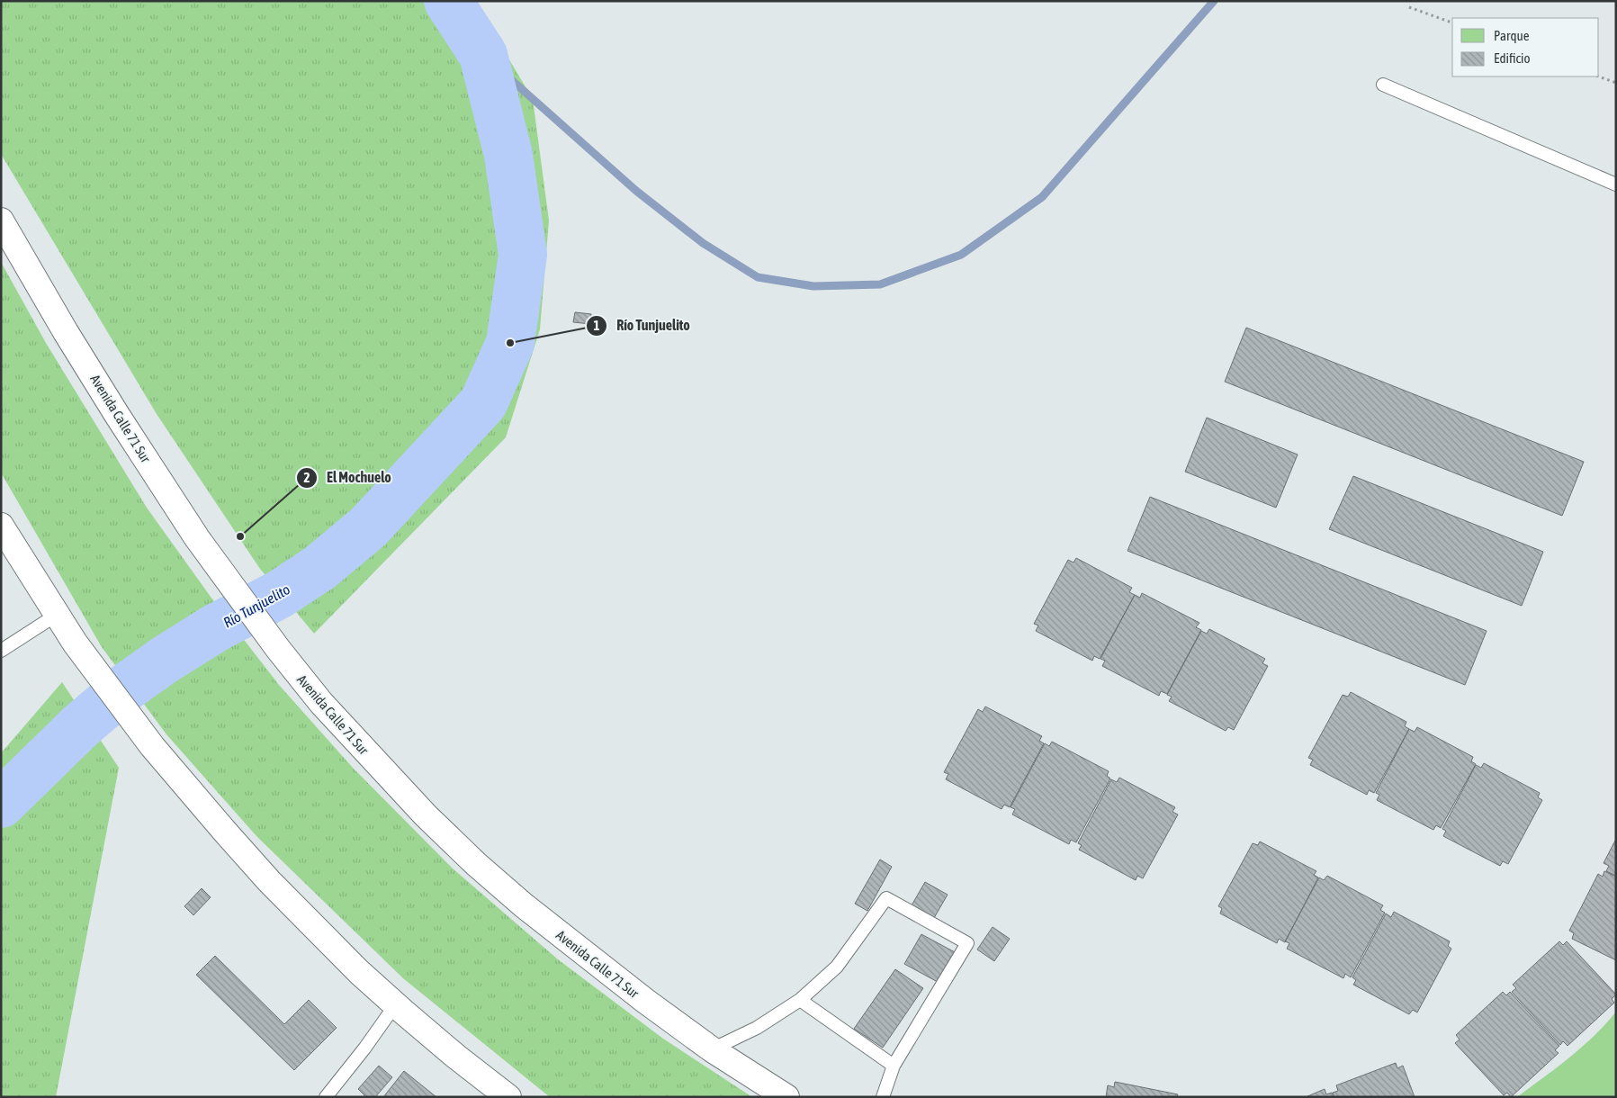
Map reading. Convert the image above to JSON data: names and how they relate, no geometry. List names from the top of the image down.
{
  "streets": {
    "highway": ["Avenida Calle 71 Sur"]
  },
  "water": ["Río Tunjuelito"],
  "places": ["Río Tunjuelito", "El Mochuelo"],
  "legend": ["Parque", "Edificio"]
}
